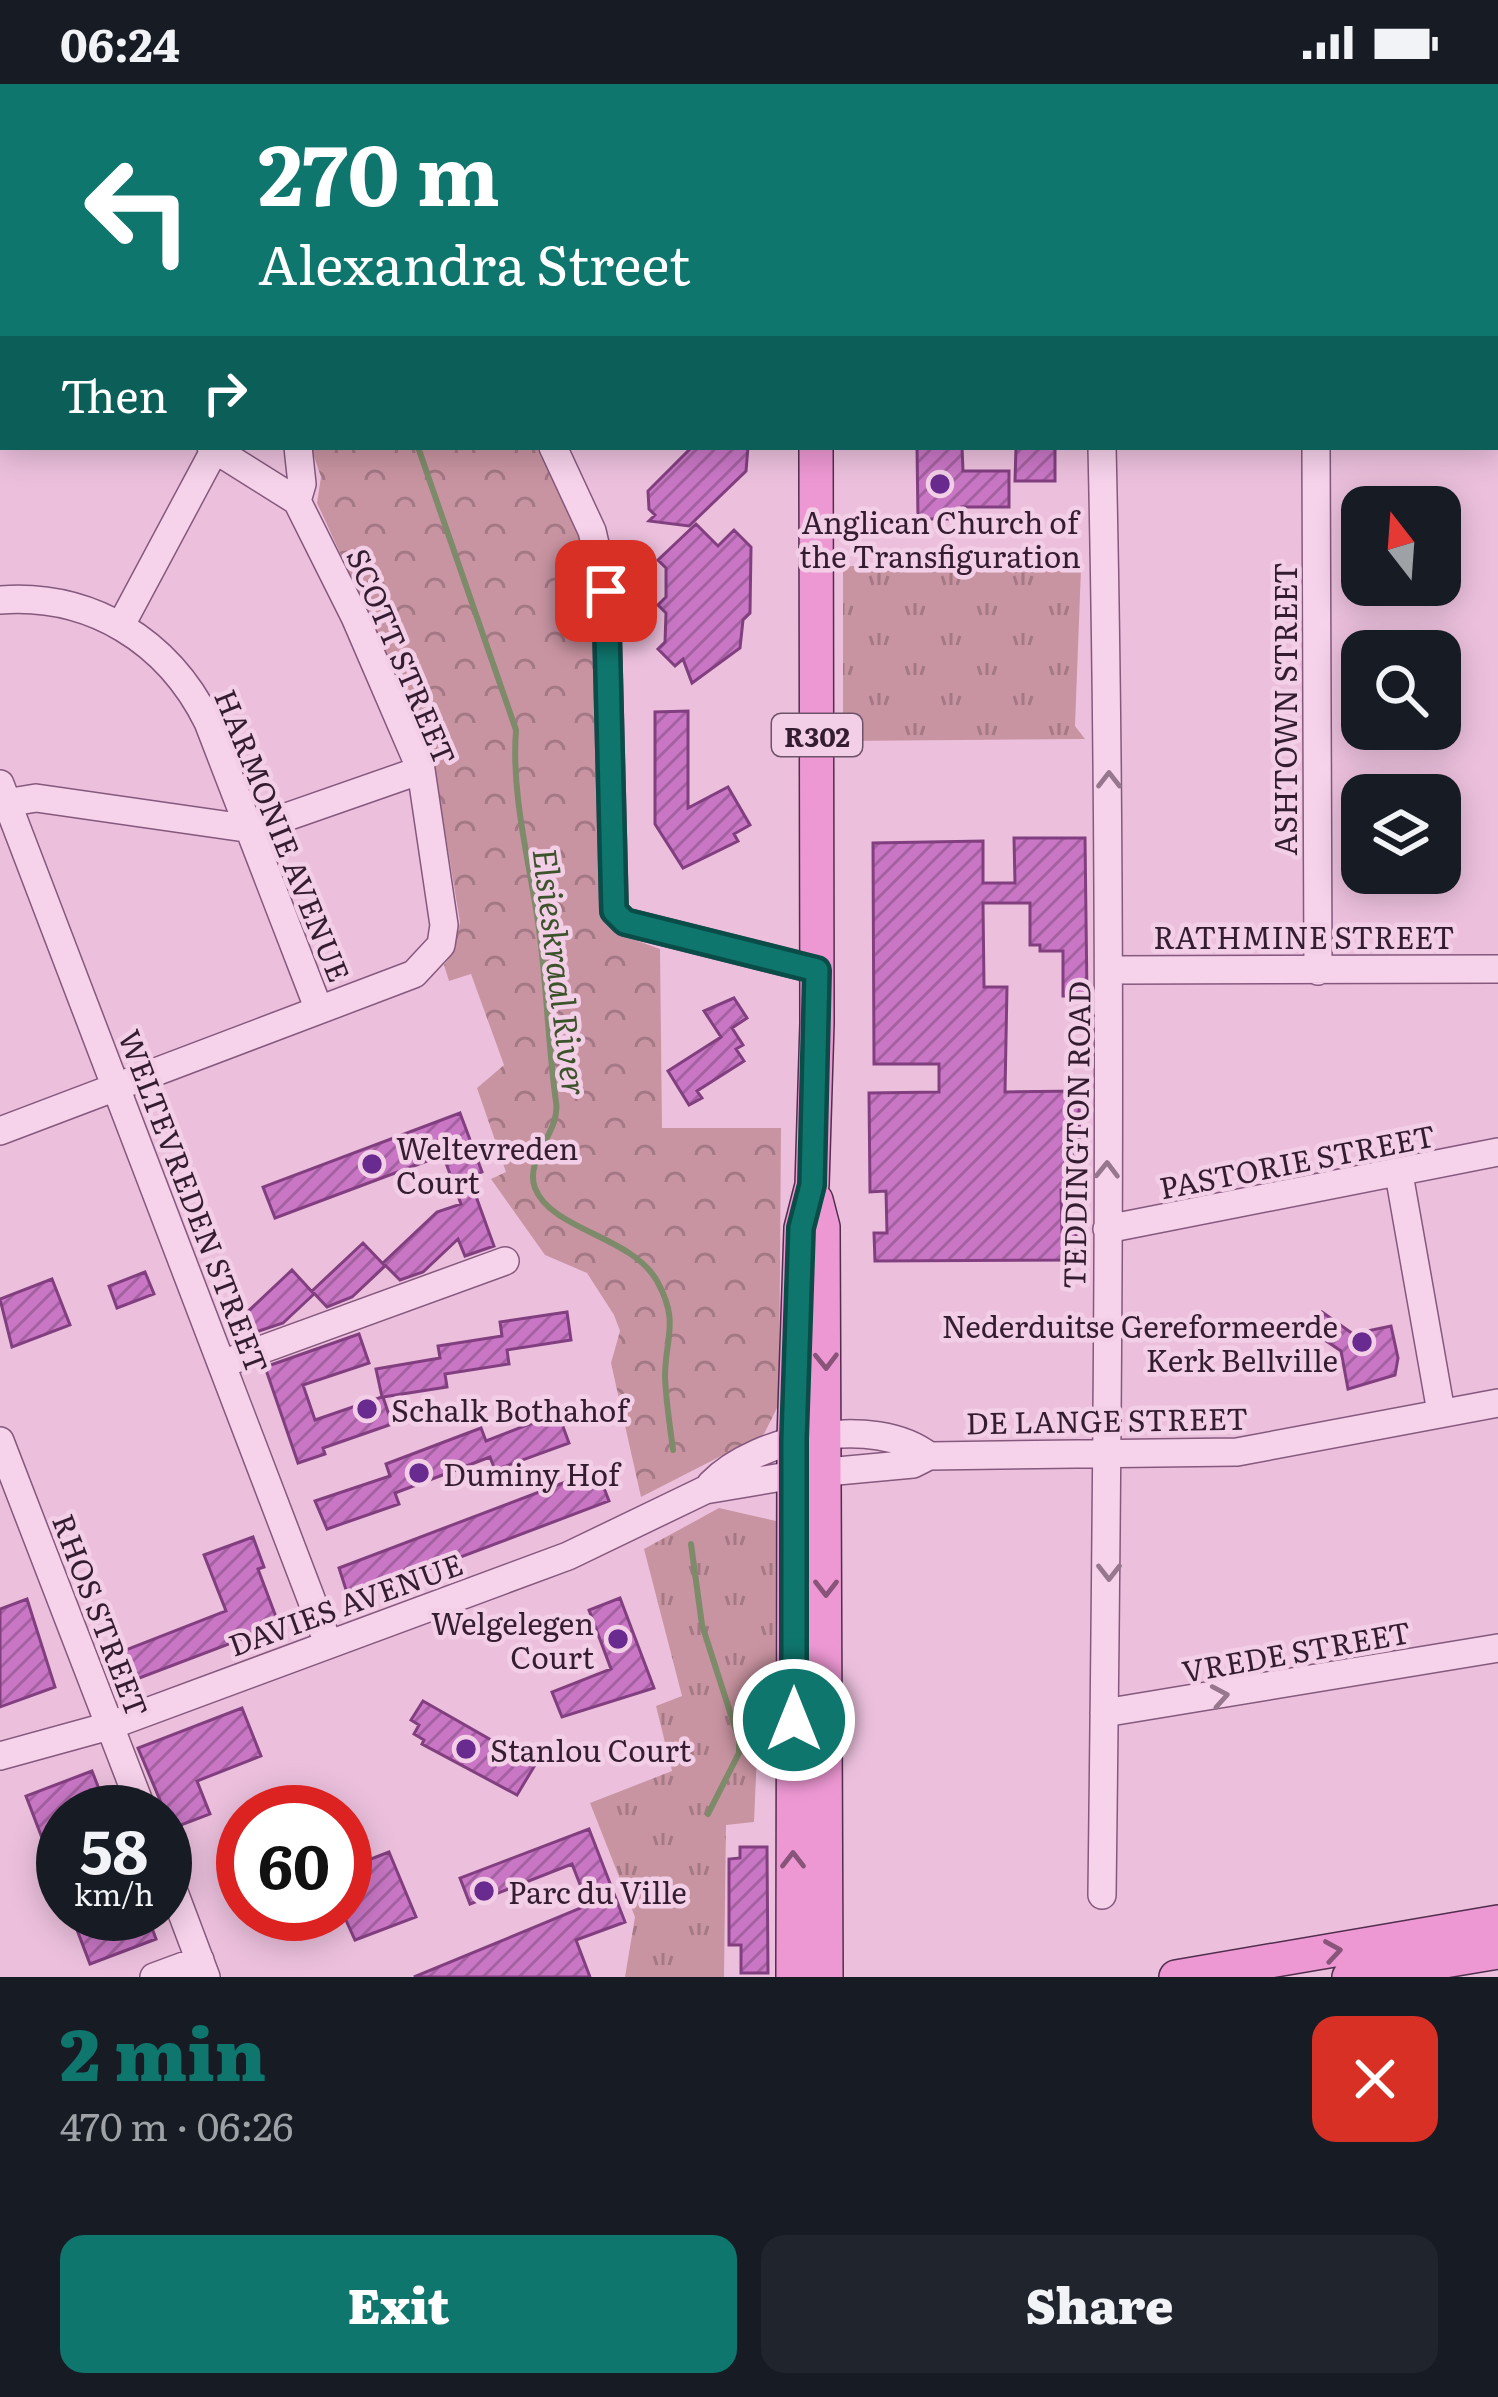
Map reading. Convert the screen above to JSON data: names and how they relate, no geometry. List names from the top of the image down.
{
  "streets": {
    "main road": ["R302"],
    "street": [
      "SCOTT STREET",
      "ASHTOWN STREET",
      "HARMONIE AVENUE",
      "RATHMINE STREET",
      "TEDDINGTON ROAD",
      "PASTORIE STREET",
      "WELTEVREDEN STREET",
      "DE LANGE STREET",
      "DAVIES AVENUE",
      "RHOS STREET",
      "VREDE STREET"
    ]
  },
  "crossings": [
    ["SCOTT STREET", "HARMONIE AVENUE"],
    ["ASHTOWN STREET", "RATHMINE STREET"],
    ["R302", "DE LANGE STREET"],
    ["R302", "DAVIES AVENUE"],
    ["RATHMINE STREET", "TEDDINGTON ROAD"],
    ["TEDDINGTON ROAD", "PASTORIE STREET"],
    ["TEDDINGTON ROAD", "DE LANGE STREET"],
    ["TEDDINGTON ROAD", "VREDE STREET"],
    ["WELTEVREDEN STREET", "DAVIES AVENUE"],
    ["DE LANGE STREET", "DAVIES AVENUE"],
    ["DAVIES AVENUE", "RHOS STREET"]
  ],
  "one_way": ["VREDE STREET"],
  "water": ["Elsieskraal River"],
  "places": [
    "Anglican Church of the Transfiguration",
    "Weltevreden Court",
    "Nederduitse Gereformeerde Kerk Bellville",
    "Schalk Bothahof",
    "Duminy Hof",
    "Welgelegen Court",
    "Stanlou Court",
    "Parc du Ville"
  ],
  "north": "top",
  "page": {
    "status": "06:24",
    "turn": ["270 m", "Alexandra Street"],
    "then": "Then",
    "speed": "58 km/h",
    "limit": "60",
    "heading": ["2 min", "470 m · 06:26"],
    "buttons": ["Exit", "Share"]
  }
}
